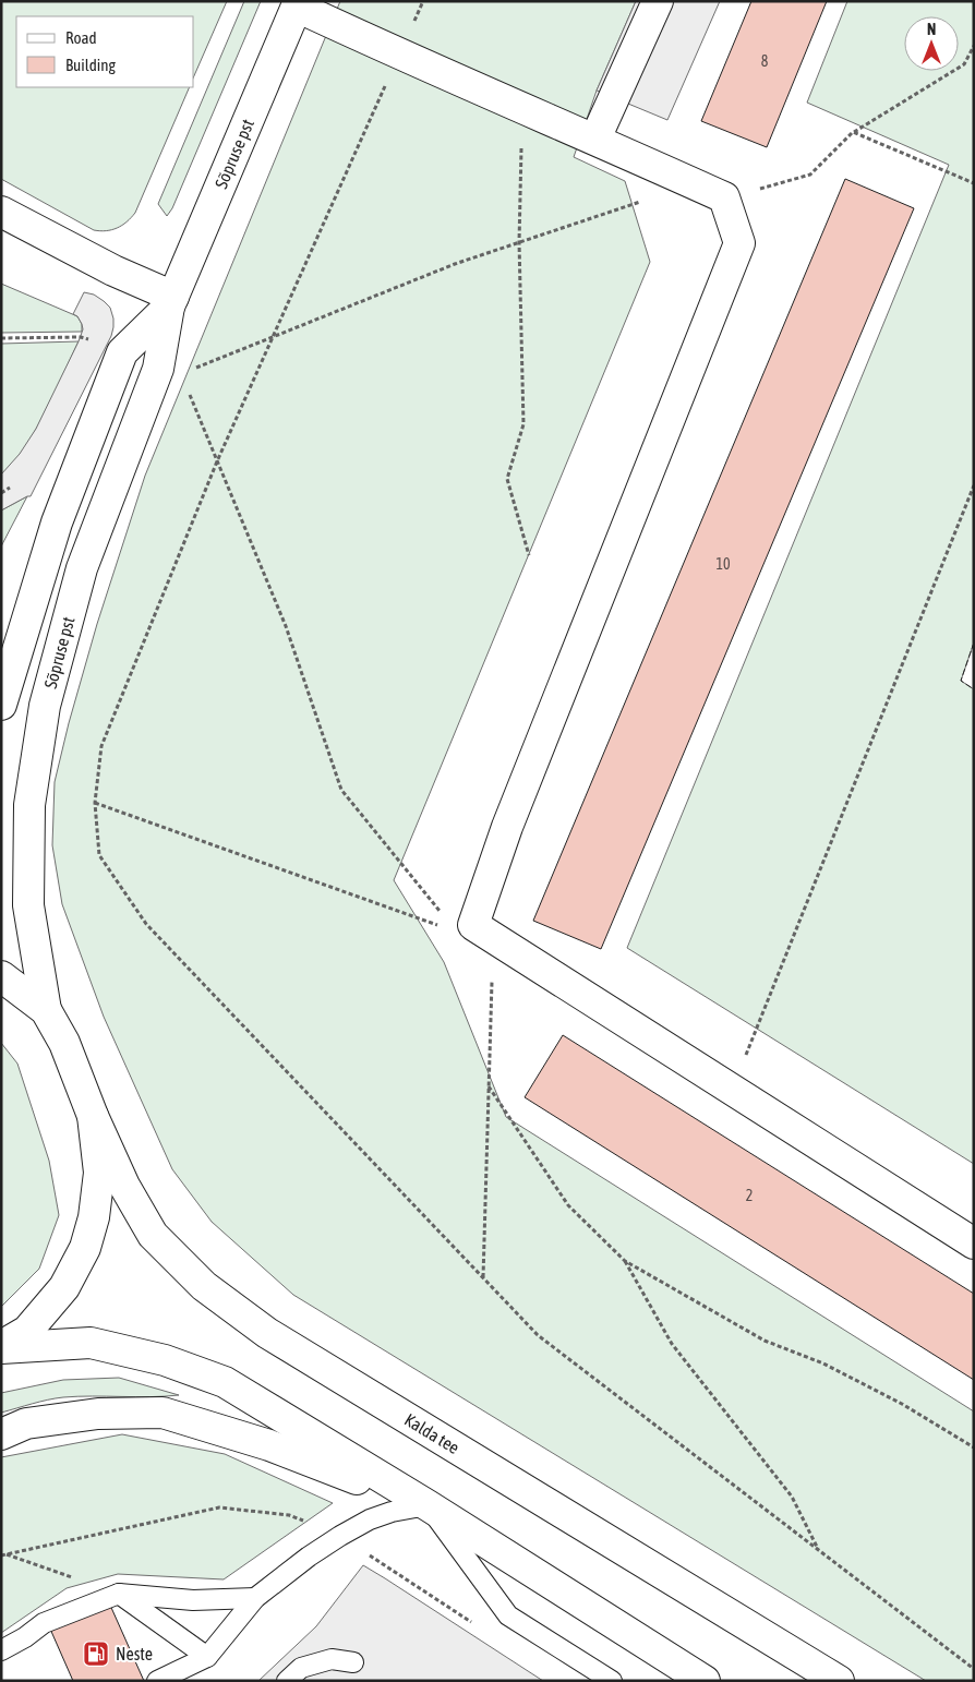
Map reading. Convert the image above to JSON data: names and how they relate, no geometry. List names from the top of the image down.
{
  "streets": {
    "street": ["Sõpruse pst", "Kalda tee"]
  },
  "places": {
    "fuel station": ["Neste"]
  },
  "house_numbers": ["8", "10", "2"],
  "legend": ["Road", "Building"],
  "north": "top"
}
